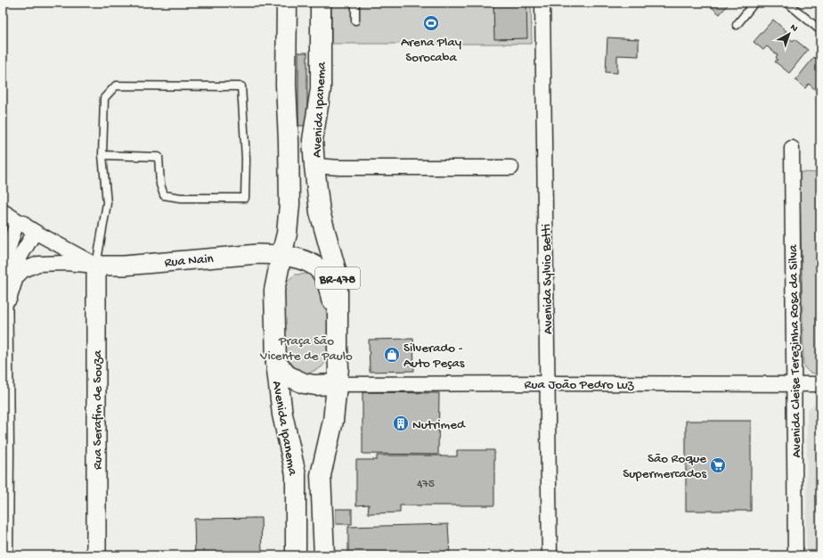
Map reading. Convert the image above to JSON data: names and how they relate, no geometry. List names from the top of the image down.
{
  "streets": {
    "main road": ["Avenida Ipanema", "BR-478"],
    "street": [
      "Rua Nain",
      "Avenida Sylvio Betti",
      "Avenida Cleise Terezinha Rosa da Silva",
      "Rua João Pedro Luz",
      "Rua Serafim de Souza"
    ]
  },
  "crossings": [
    ["Avenida Ipanema", "Rua Nain"],
    ["Avenida Ipanema", "Rua João Pedro Luz"],
    ["Rua Nain", "Rua Serafim de Souza"],
    ["Avenida Sylvio Betti", "Rua João Pedro Luz"],
    ["Avenida Cleise Terezinha Rosa da Silva", "Rua João Pedro Luz"]
  ],
  "parks": ["Praça São Vicente de Paulo"],
  "places": {
    "sports": ["Arena Play Sorocaba"],
    "shop": ["Silverado - Auto Peças"],
    "building": ["Nutrimed"],
    "supermarket": ["São Roque Supermercados"]
  },
  "house_numbers": ["475"],
  "north": "top right"
}
